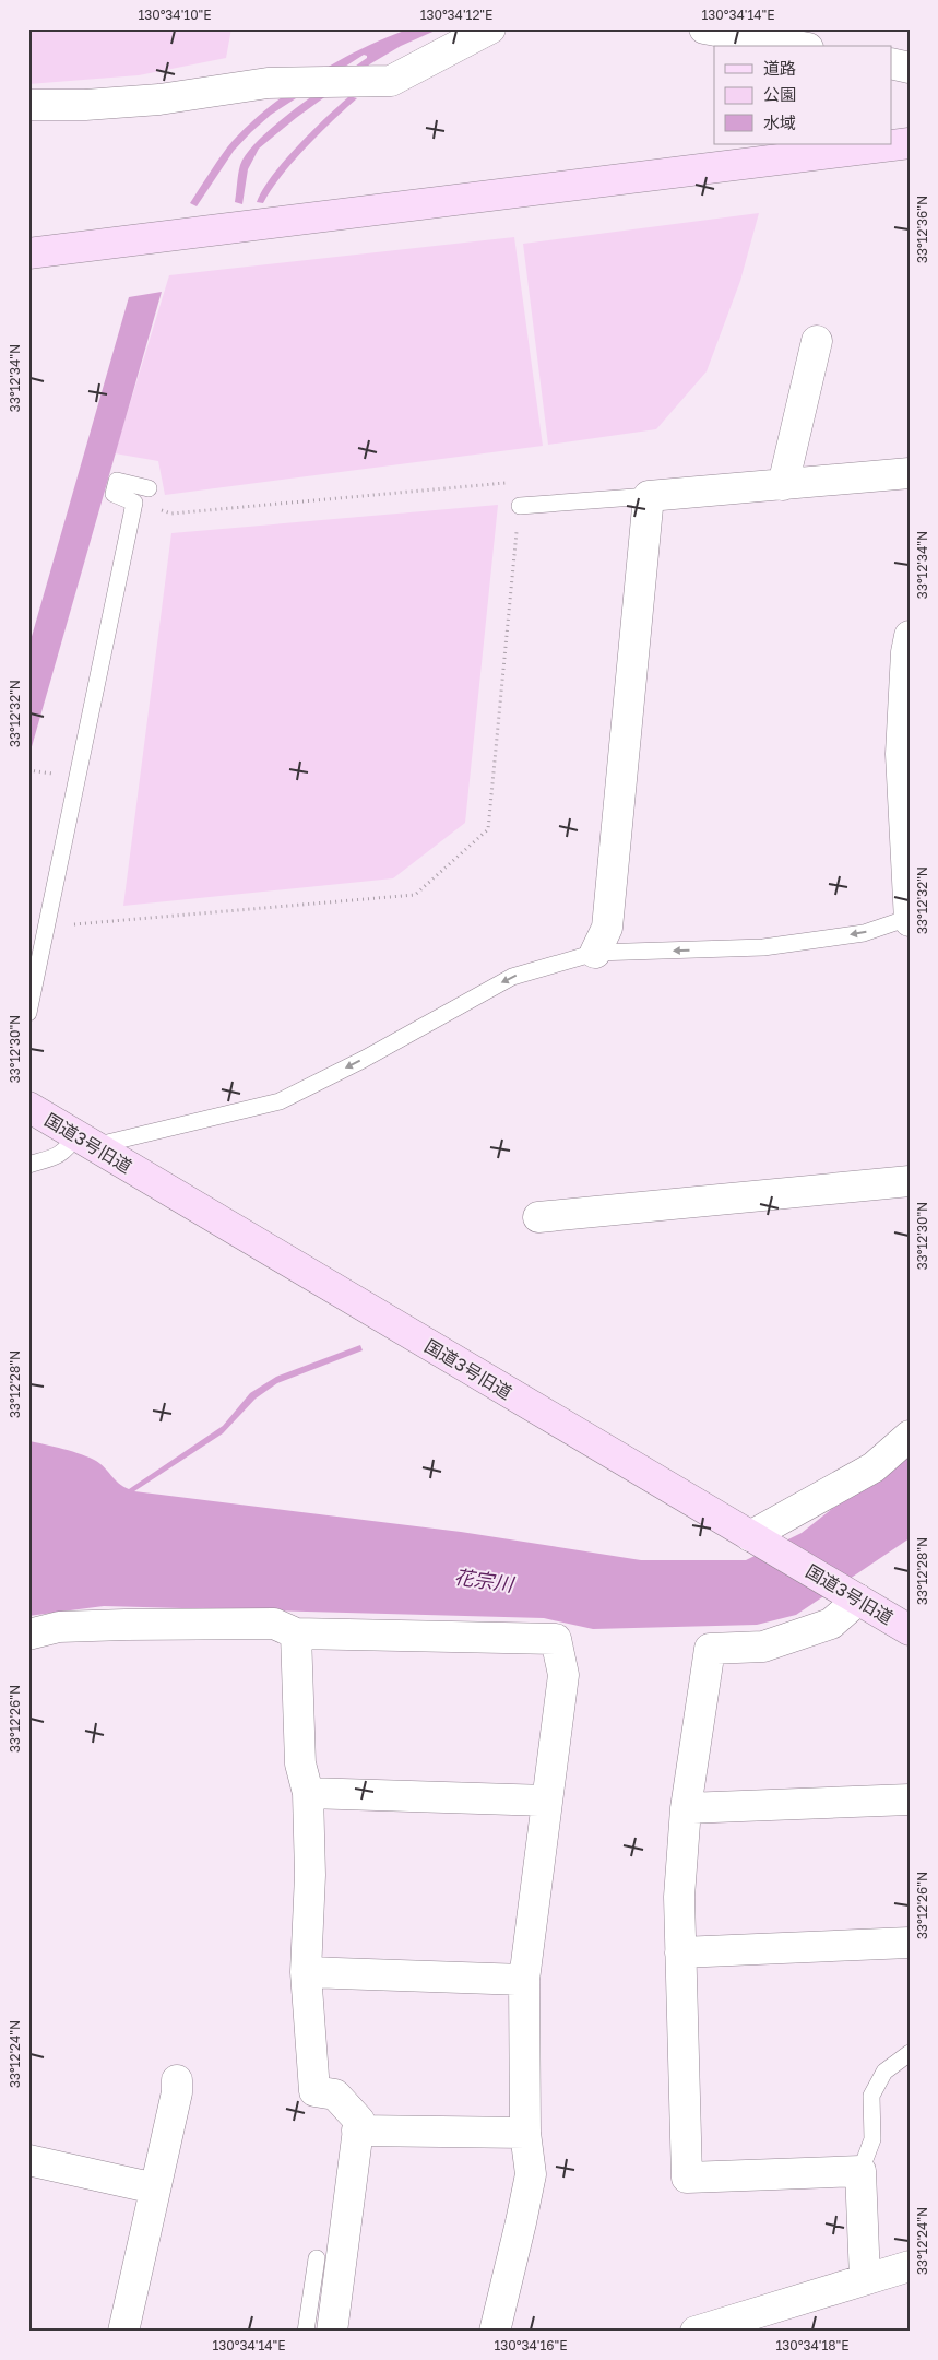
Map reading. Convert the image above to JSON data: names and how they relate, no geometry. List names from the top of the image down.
{
  "streets": {
    "street": ["国道3号旧道"]
  },
  "water": ["花宗川"],
  "legend": ["道路", "公園", "水域"],
  "coordinates": [
    "130°34'10\"E",
    "130°34'12\"E",
    "130°34'14\"E",
    "33°12'36\"N",
    "33°12'34\"N",
    "33°12'32\"N",
    "33°12'30\"N",
    "33°12'28\"N",
    "33°12'26\"N",
    "33°12'24\"N",
    "130°34'16\"E",
    "130°34'18\"E"
  ]
}
